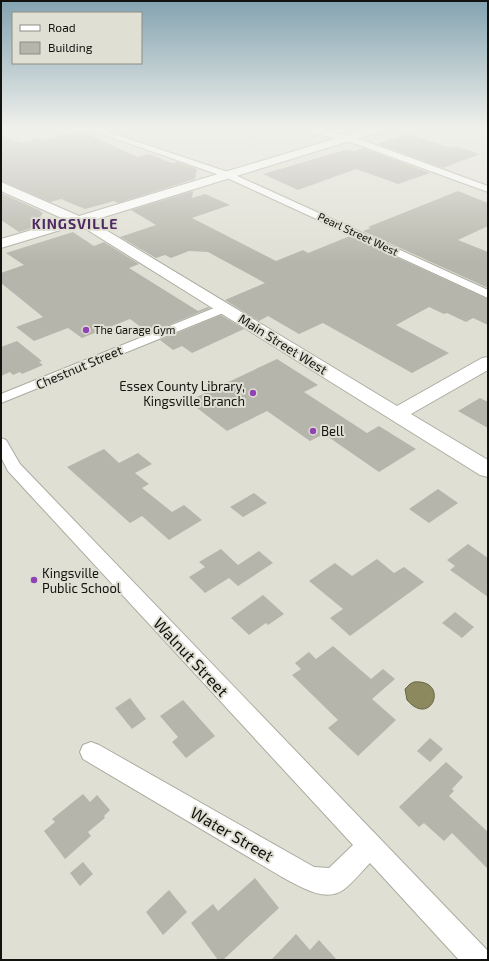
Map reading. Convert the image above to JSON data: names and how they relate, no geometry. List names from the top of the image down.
{
  "streets": {
    "main road": ["Main Street West"],
    "street": [
      "Pearl Street West",
      "Chestnut Street",
      "Walnut Street",
      "Water Street"
    ]
  },
  "crossings": [
    ["Main Street West", "Chestnut Street"],
    ["Walnut Street", "Water Street"]
  ],
  "districts": ["KINGSVILLE"],
  "places": [
    "The Garage Gym",
    "Essex County Library, Kingsville Branch",
    "Bell",
    "Kingsville Public School"
  ],
  "legend": ["Road", "Building"]
}
